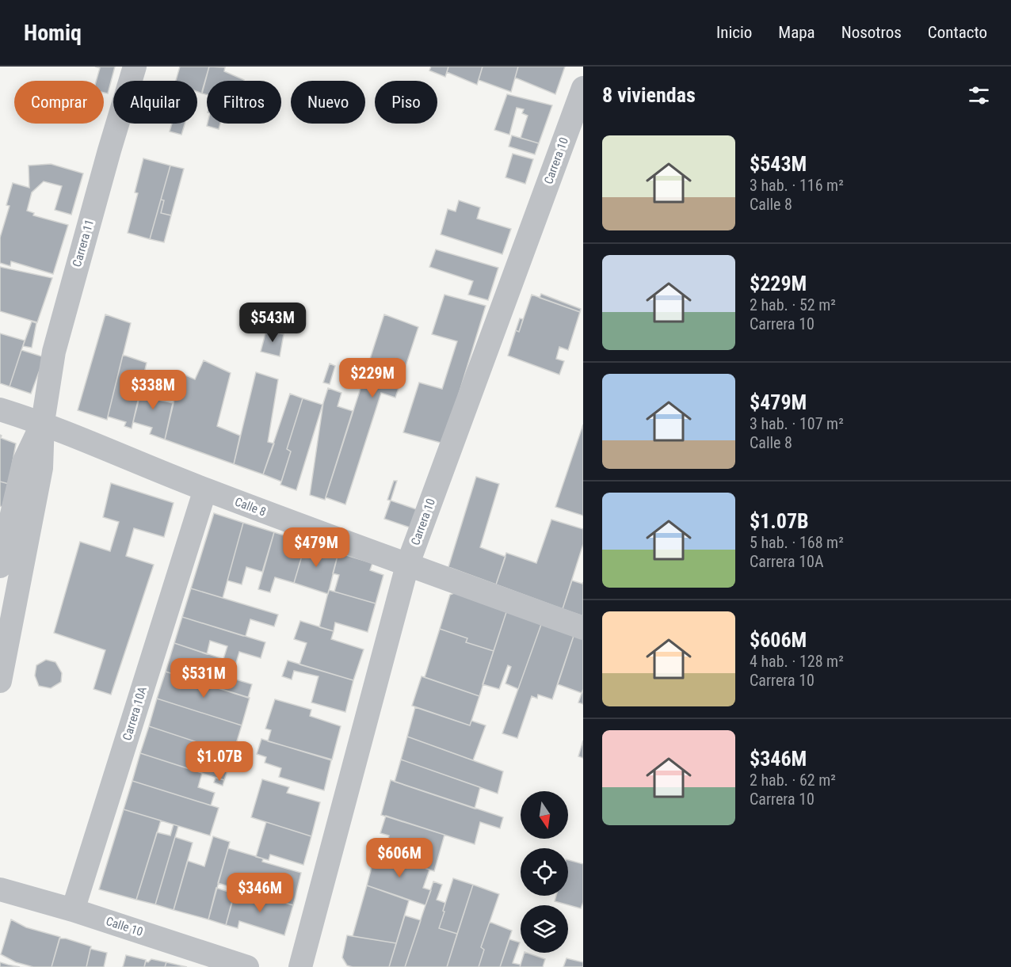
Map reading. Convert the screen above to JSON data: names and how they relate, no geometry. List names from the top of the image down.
{
  "streets": {
    "street": [
      "Carrera 10",
      "Carrera 11",
      "Calle 8",
      "Carrera 10A",
      "Calle 10"
    ]
  },
  "crossings": [
    ["Carrera 10", "Calle 8"],
    ["Carrera 11", "Calle 8"],
    ["Calle 8", "Carrera 10A"],
    ["Carrera 10A", "Calle 10"]
  ],
  "north": "bottom",
  "page": {
    "header": "Homiq",
    "nav": [
      "Inicio",
      "Mapa",
      "Nosotros",
      "Contacto"
    ],
    "heading": "8 viviendas",
    "chip": [
      "Comprar",
      "Alquilar",
      "Filtros",
      "Nuevo",
      "Piso"
    ],
    "list": [
      {
        "name": "$543M",
        "note": "3 hab. · 116 m² · Calle 8"
      },
      {
        "name": "$229M",
        "note": "2 hab. · 52 m² · Carrera 10"
      },
      {
        "name": "$479M",
        "note": "3 hab. · 107 m² · Calle 8"
      },
      {
        "name": "$1.07B",
        "note": "5 hab. · 168 m² · Carrera 10A"
      },
      {
        "name": "$606M",
        "note": "4 hab. · 128 m² · Carrera 10"
      },
      {
        "name": "$346M",
        "note": "2 hab. · 62 m² · Carrera 10"
      }
    ],
    "price": [
      "$543M",
      "$229M",
      "$338M",
      "$479M",
      "$531M",
      "$1.07B",
      "$606M",
      "$346M"
    ]
  }
}
